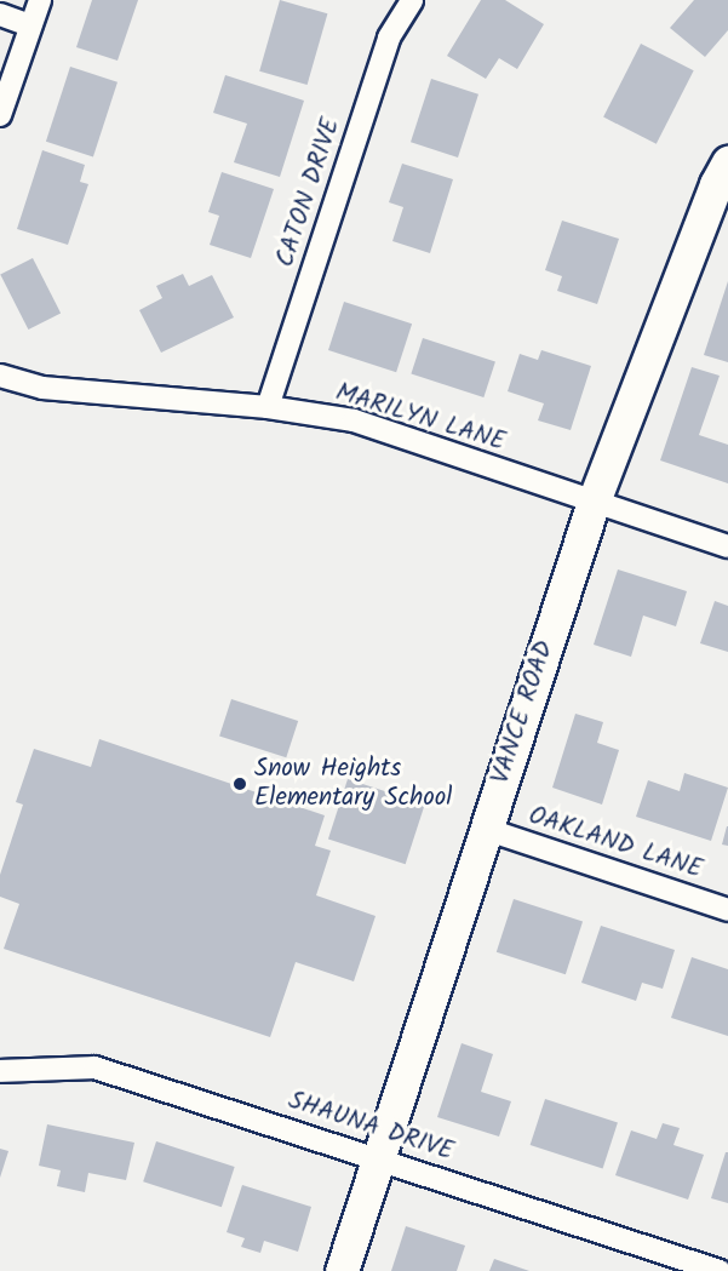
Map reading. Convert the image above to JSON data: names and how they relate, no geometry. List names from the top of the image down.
{
  "streets": {
    "street": [
      "CATON DRIVE",
      "MARILYN LANE",
      "VANCE ROAD",
      "OAKLAND LANE",
      "SHAUNA DRIVE"
    ]
  },
  "crossings": [
    ["CATON DRIVE", "MARILYN LANE"],
    ["MARILYN LANE", "VANCE ROAD"],
    ["VANCE ROAD", "OAKLAND LANE"],
    ["VANCE ROAD", "SHAUNA DRIVE"]
  ],
  "places": ["Snow Heights Elementary School"]
}
